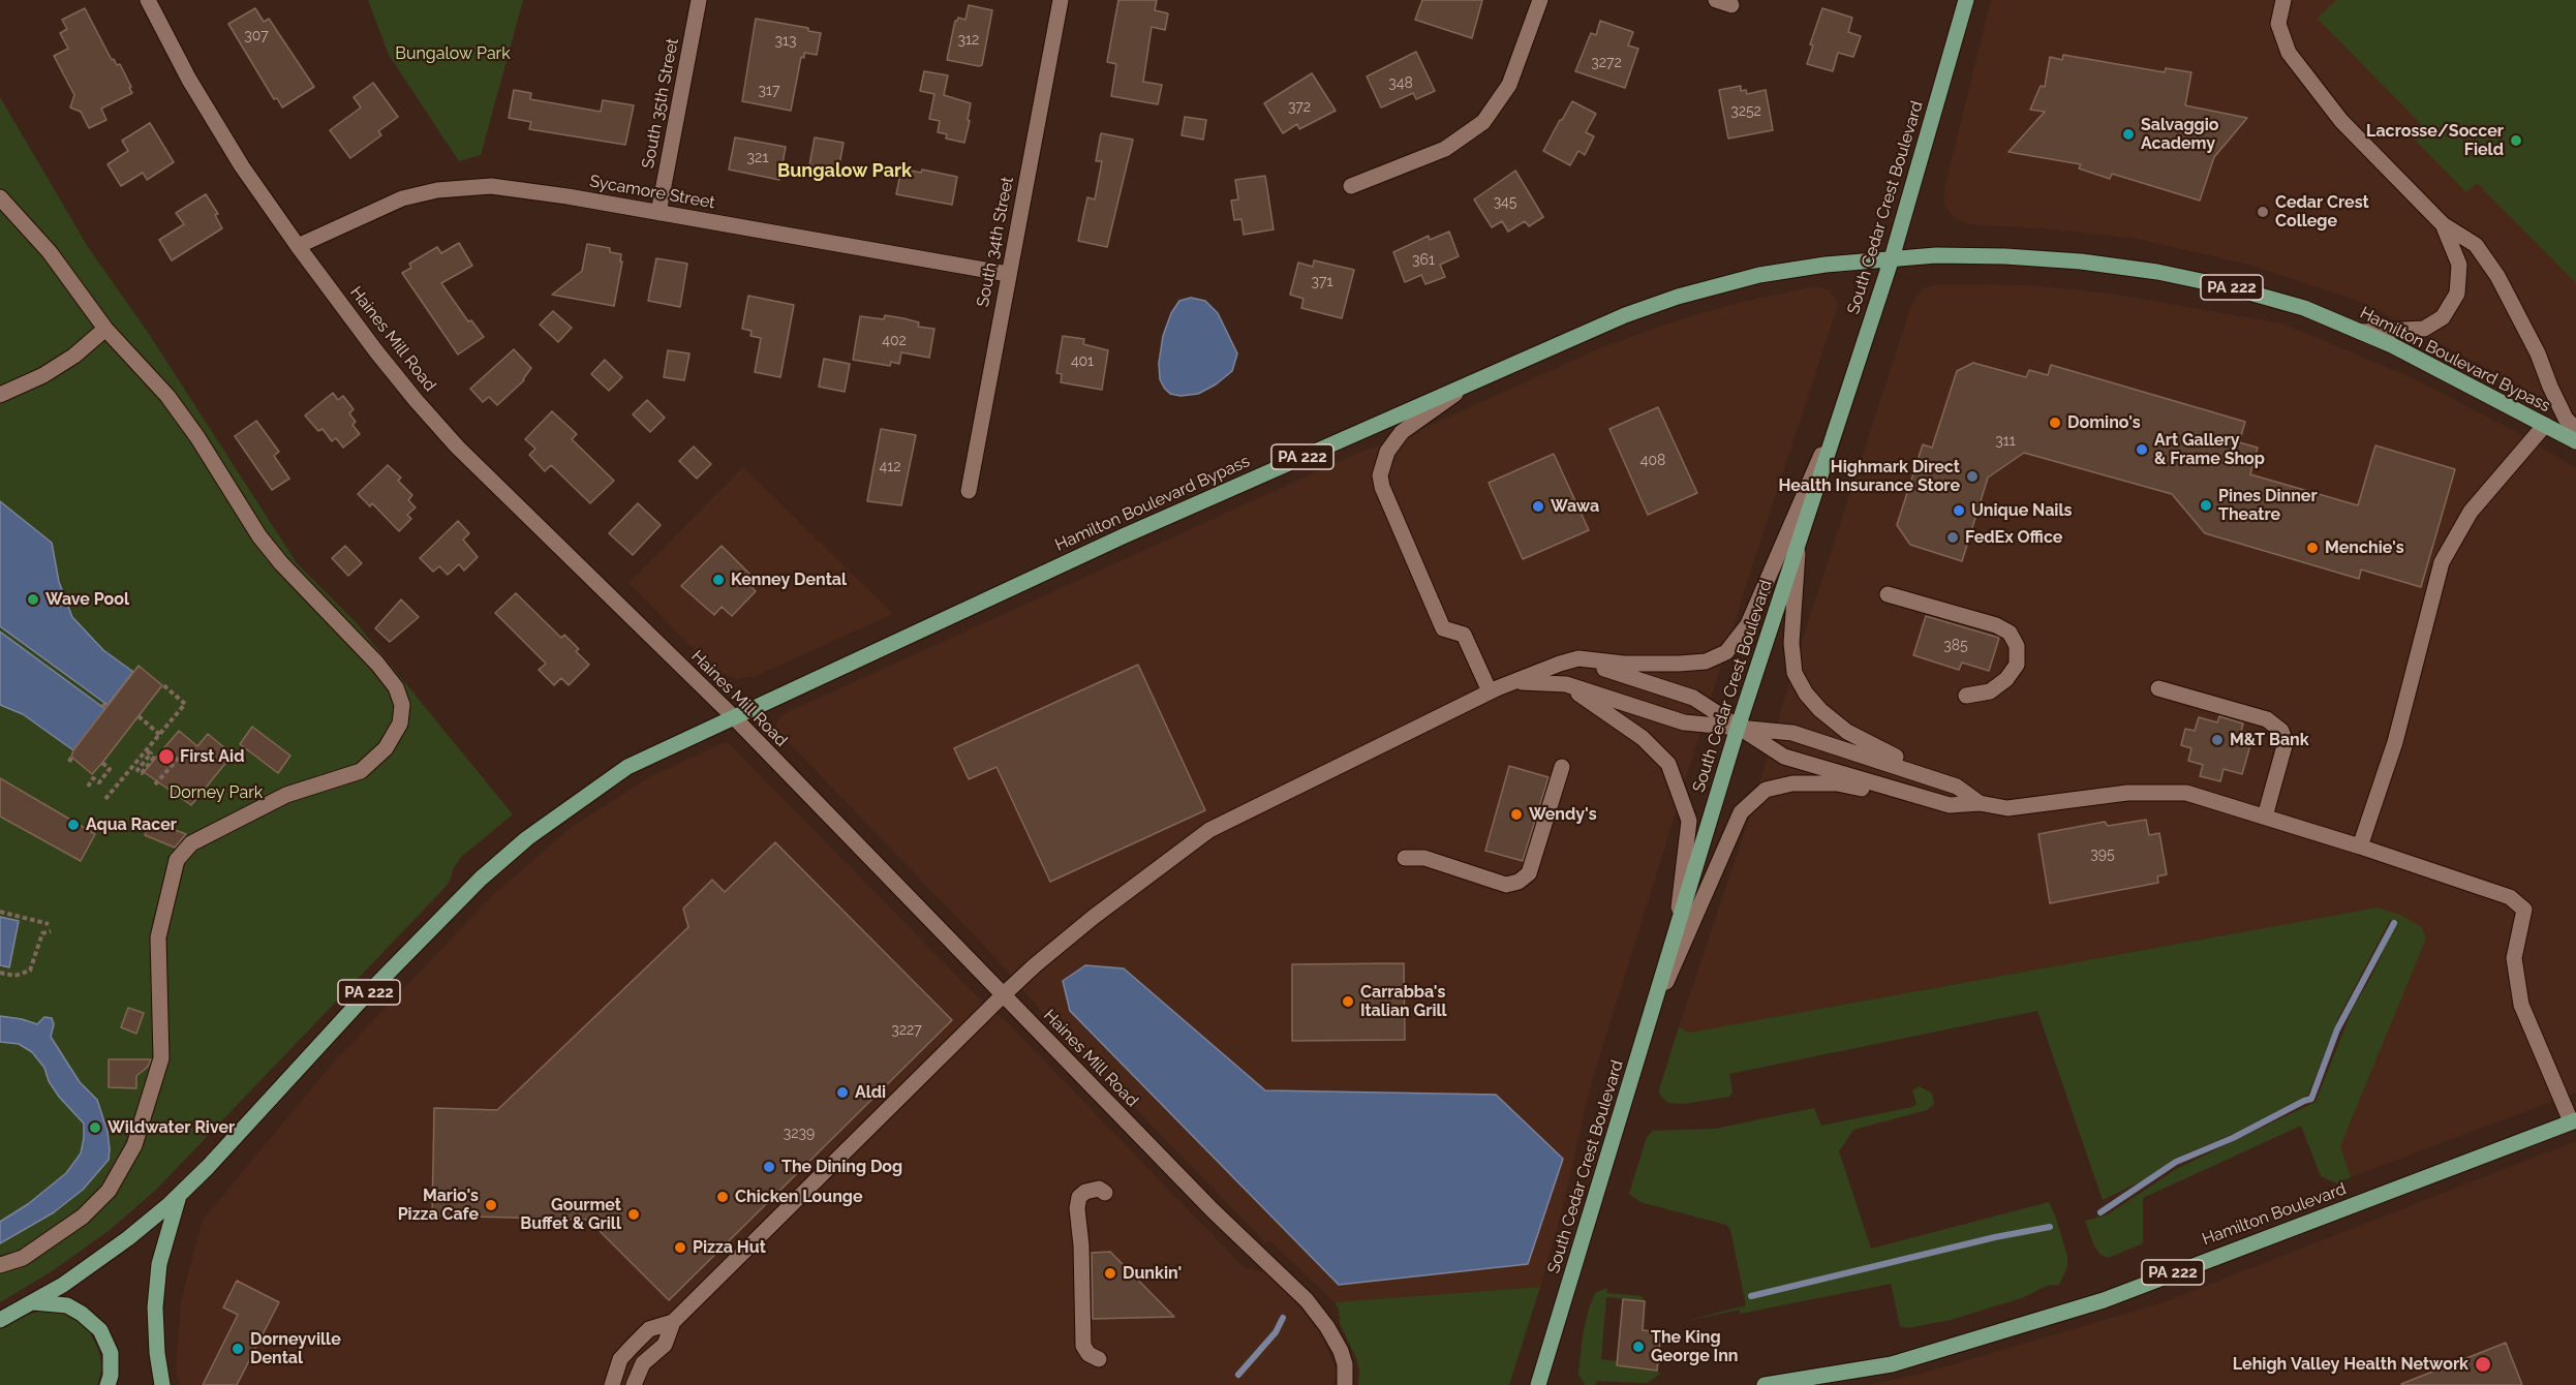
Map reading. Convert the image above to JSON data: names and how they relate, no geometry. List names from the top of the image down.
{
  "streets": {
    "main road": [
      "South Cedar Crest Boulevard",
      "PA 222",
      "Hamilton Boulevard Bypass",
      "Hamilton Boulevard"
    ],
    "street": [
      "South 35th Street",
      "Sycamore Street",
      "South 34th Street",
      "Haines Mill Road"
    ]
  },
  "crossings": [
    ["South 35th Street", "Sycamore Street"],
    ["Sycamore Street", "South 34th Street"],
    ["Sycamore Street", "Haines Mill Road"],
    ["South Cedar Crest Boulevard", "Hamilton Boulevard Bypass"],
    ["PA 222", "Hamilton Boulevard Bypass"],
    ["Haines Mill Road", "Hamilton Boulevard Bypass"]
  ],
  "districts": ["Bungalow Park"],
  "parks": ["Bungalow Park", "Dorney Park"],
  "places": [
    "Salvaggio Academy",
    "Lacrosse/Soccer Field",
    "Cedar Crest College",
    "Domino's",
    "Art Gallery & Frame Shop",
    "Highmark Direct Health Insurance Store",
    "Pines Dinner Theatre",
    "Wawa",
    "Unique Nails",
    "FedEx Office",
    "Menchie's",
    "Kenney Dental",
    "Wave Pool",
    "M&T Bank",
    "First Aid",
    "Wendy's",
    "Aqua Racer",
    "Carrabba's Italian Grill",
    "Aldi",
    "Wildwater River",
    "The Dining Dog",
    "Chicken Lounge",
    "Mario's Pizza Cafe",
    "Gourmet Buffet & Grill",
    "Pizza Hut",
    "Dunkin'",
    "The King George Inn",
    "Dorneyville Dental",
    "Lehigh Valley Health Network"
  ],
  "house_numbers": [
    "307",
    "312",
    "313",
    "3272",
    "348",
    "317",
    "372",
    "3252",
    "321",
    "345",
    "361",
    "371",
    "402",
    "401",
    "311",
    "408",
    "412",
    "385",
    "395",
    "3227",
    "3239"
  ]
}
